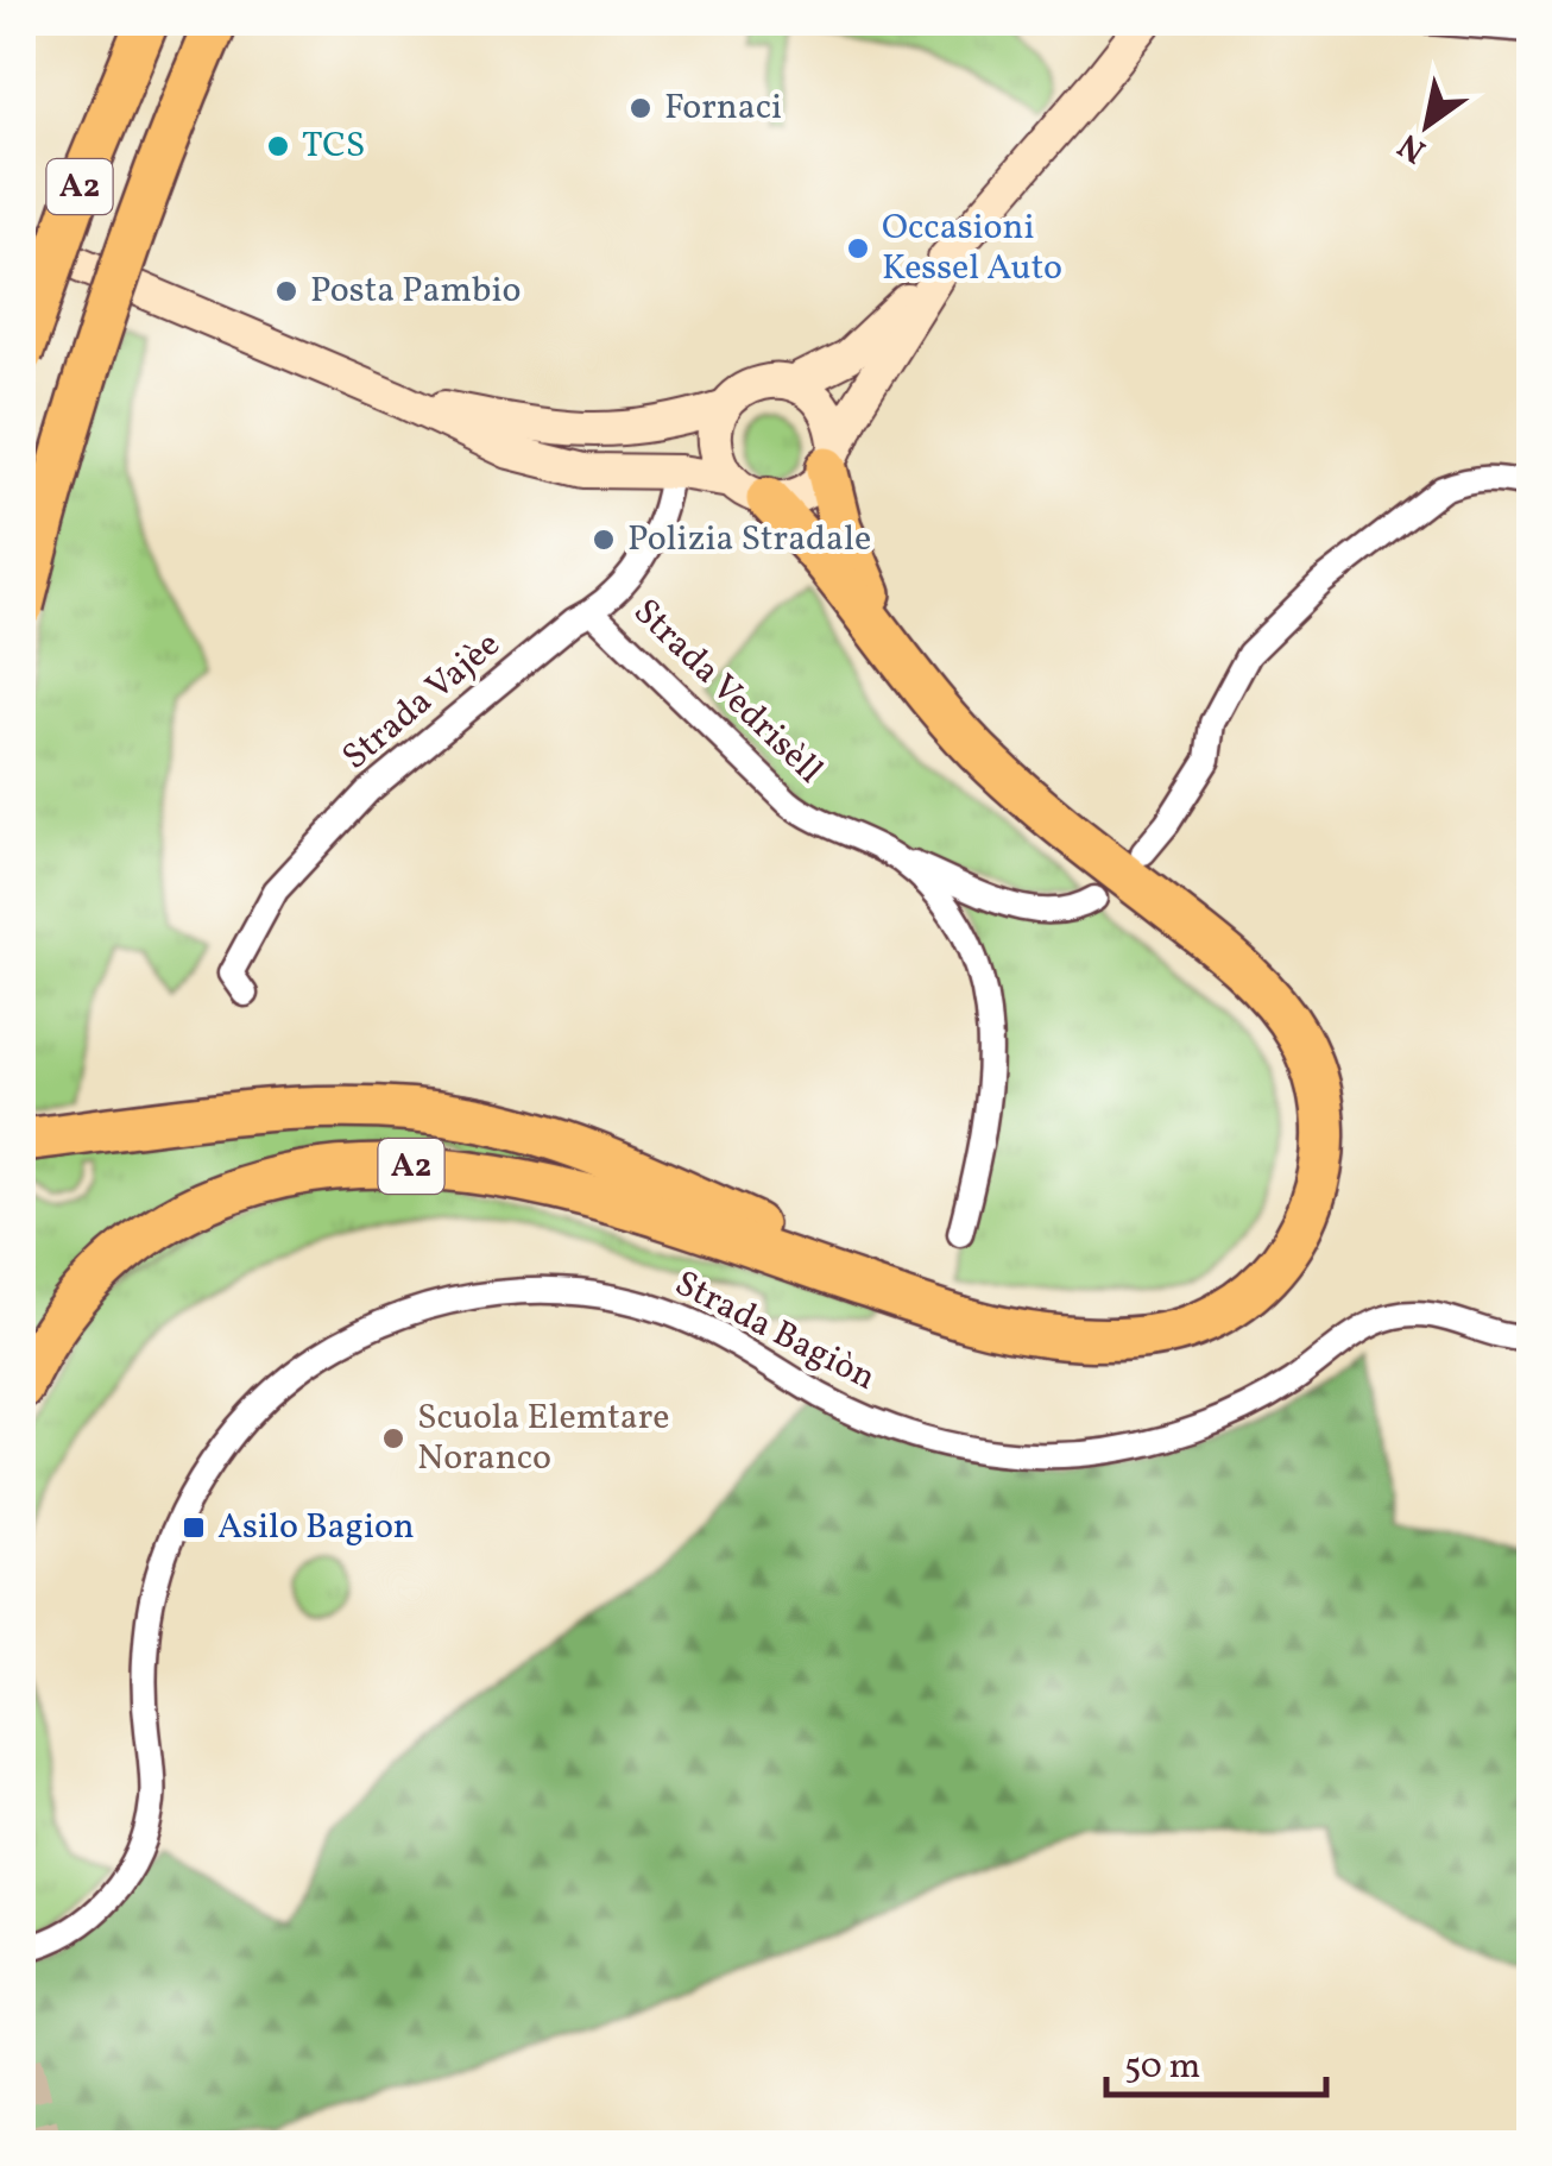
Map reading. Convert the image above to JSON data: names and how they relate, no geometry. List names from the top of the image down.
{
  "streets": {
    "highway": ["A2"],
    "street": ["Strada Vedrisèll", "Strada Vajèe", "Strada Bagiòn"]
  },
  "crossings": [
    ["Strada Vedrisèll", "Strada Vajèe"]
  ],
  "places": {
    "other": [
      "Fornaci",
      "TCS",
      "Occasioni Kessel Auto",
      "Posta Pambio",
      "Polizia Stradale",
      "Scuola Elemtare Noranco"
    ],
    "transit": ["Asilo Bagion"]
  },
  "scale_bar": "50 m",
  "north": "bottom left"
}
